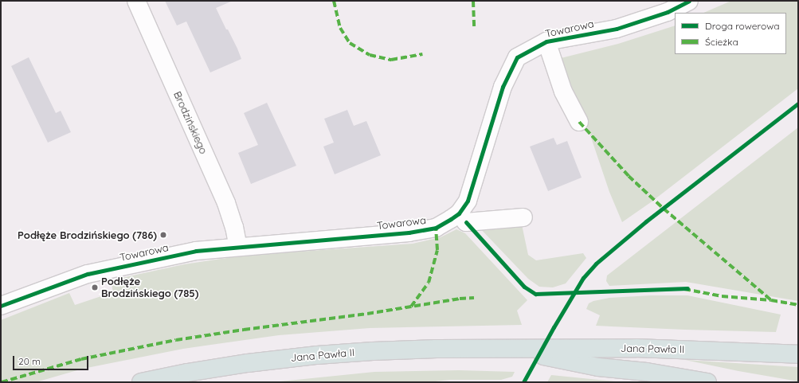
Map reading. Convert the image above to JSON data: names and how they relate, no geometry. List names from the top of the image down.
{
  "streets": {
    "main road": ["Jana Pawła II"],
    "street": ["Towarowa", "Brodzińskiego"]
  },
  "crossings": [
    ["Towarowa", "Brodzińskiego"]
  ],
  "places": ["Podłęże Brodzińskiego (786)", "Podłęże Brodzińskiego (785)"],
  "legend": ["Droga rowerowa", "Ścieżka"],
  "scale_bar": "20 m"
}
